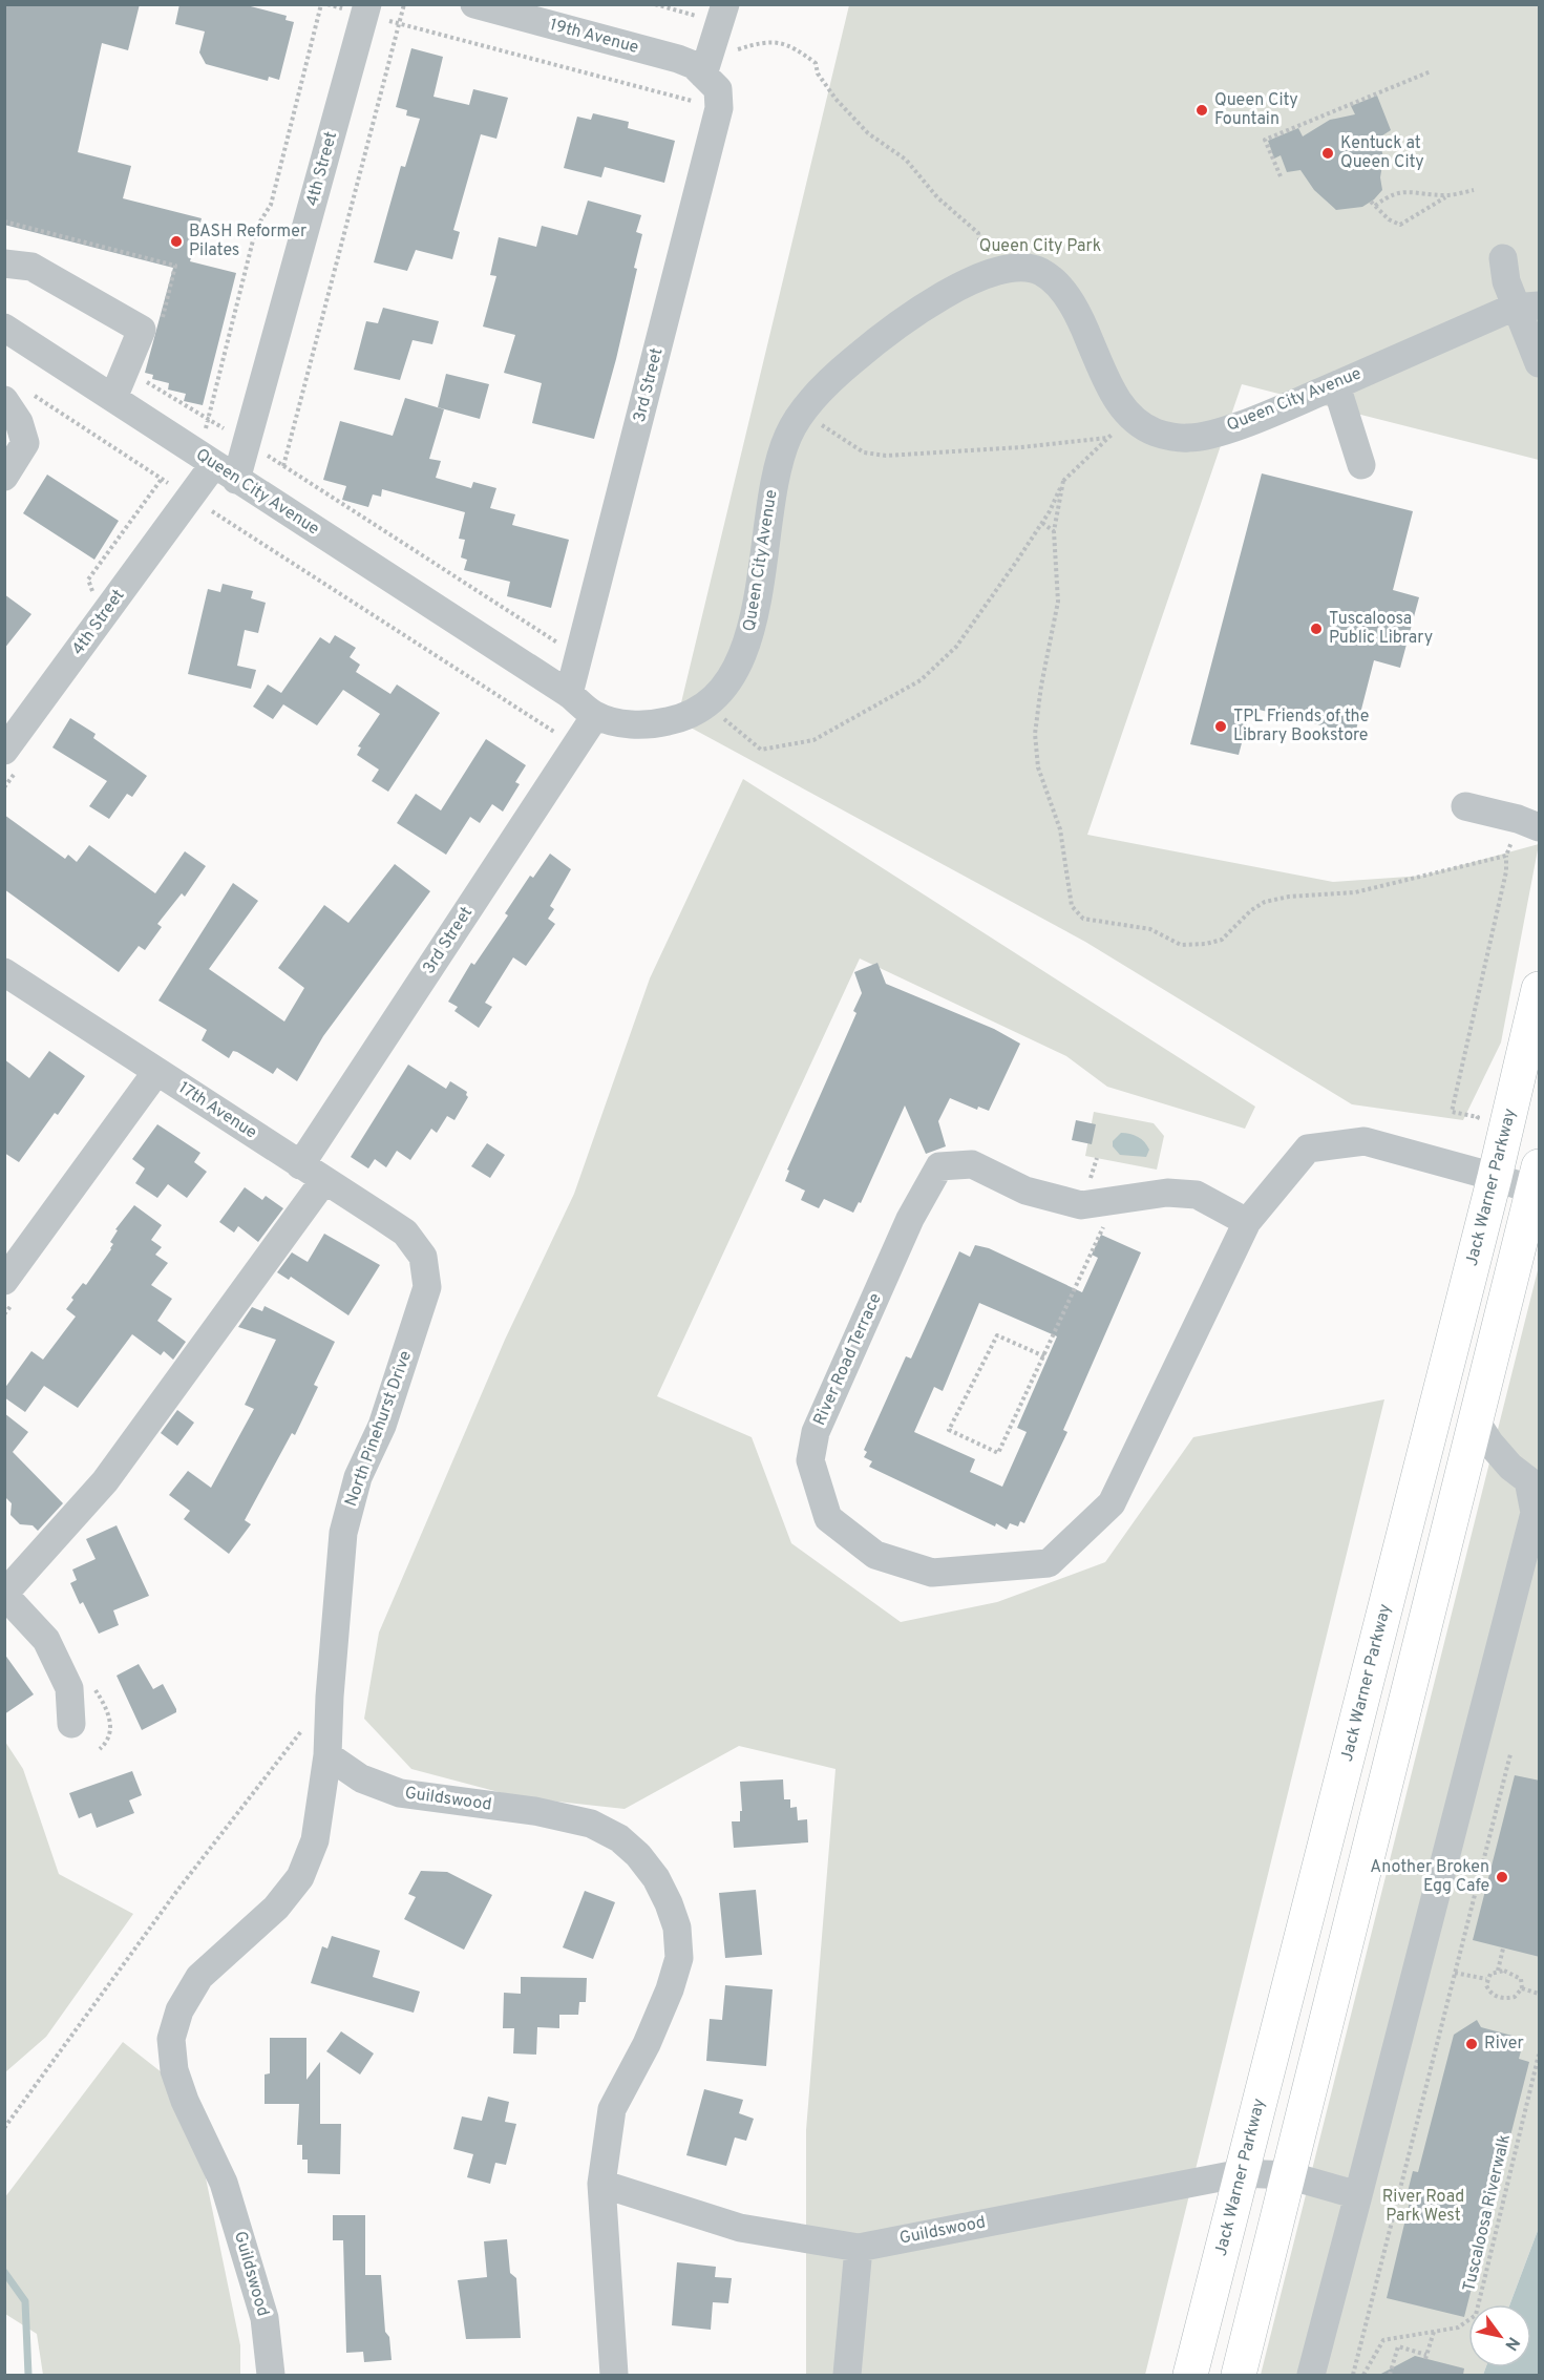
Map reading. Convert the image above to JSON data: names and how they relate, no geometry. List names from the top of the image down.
{
  "streets": {
    "main road": ["Jack Warner Parkway"],
    "street": [
      "19th Avenue",
      "4th Street",
      "3rd Street",
      "Queen City Avenue",
      "17th Avenue",
      "River Road Terrace",
      "North Pinehurst Drive",
      "Guildswood"
    ],
    "path": ["Tuscaloosa Riverwalk"]
  },
  "crossings": [
    ["19th Avenue", "3rd Street"],
    ["4th Street", "Queen City Avenue"],
    ["3rd Street", "Queen City Avenue"],
    ["3rd Street", "17th Avenue"],
    ["17th Avenue", "North Pinehurst Drive"],
    ["Jack Warner Parkway", "River Road Terrace"],
    ["Jack Warner Parkway", "Guildswood"],
    ["North Pinehurst Drive", "Guildswood"]
  ],
  "parks": ["Queen City Park", "River Road Park West"],
  "places": [
    "Queen City Fountain",
    "Kentuck at Queen City",
    "BASH Reformer Pilates",
    "Tuscaloosa Public Library",
    "TPL Friends of the Library Bookstore",
    "Another Broken Egg Cafe",
    "River"
  ],
  "north": "bottom right"
}
